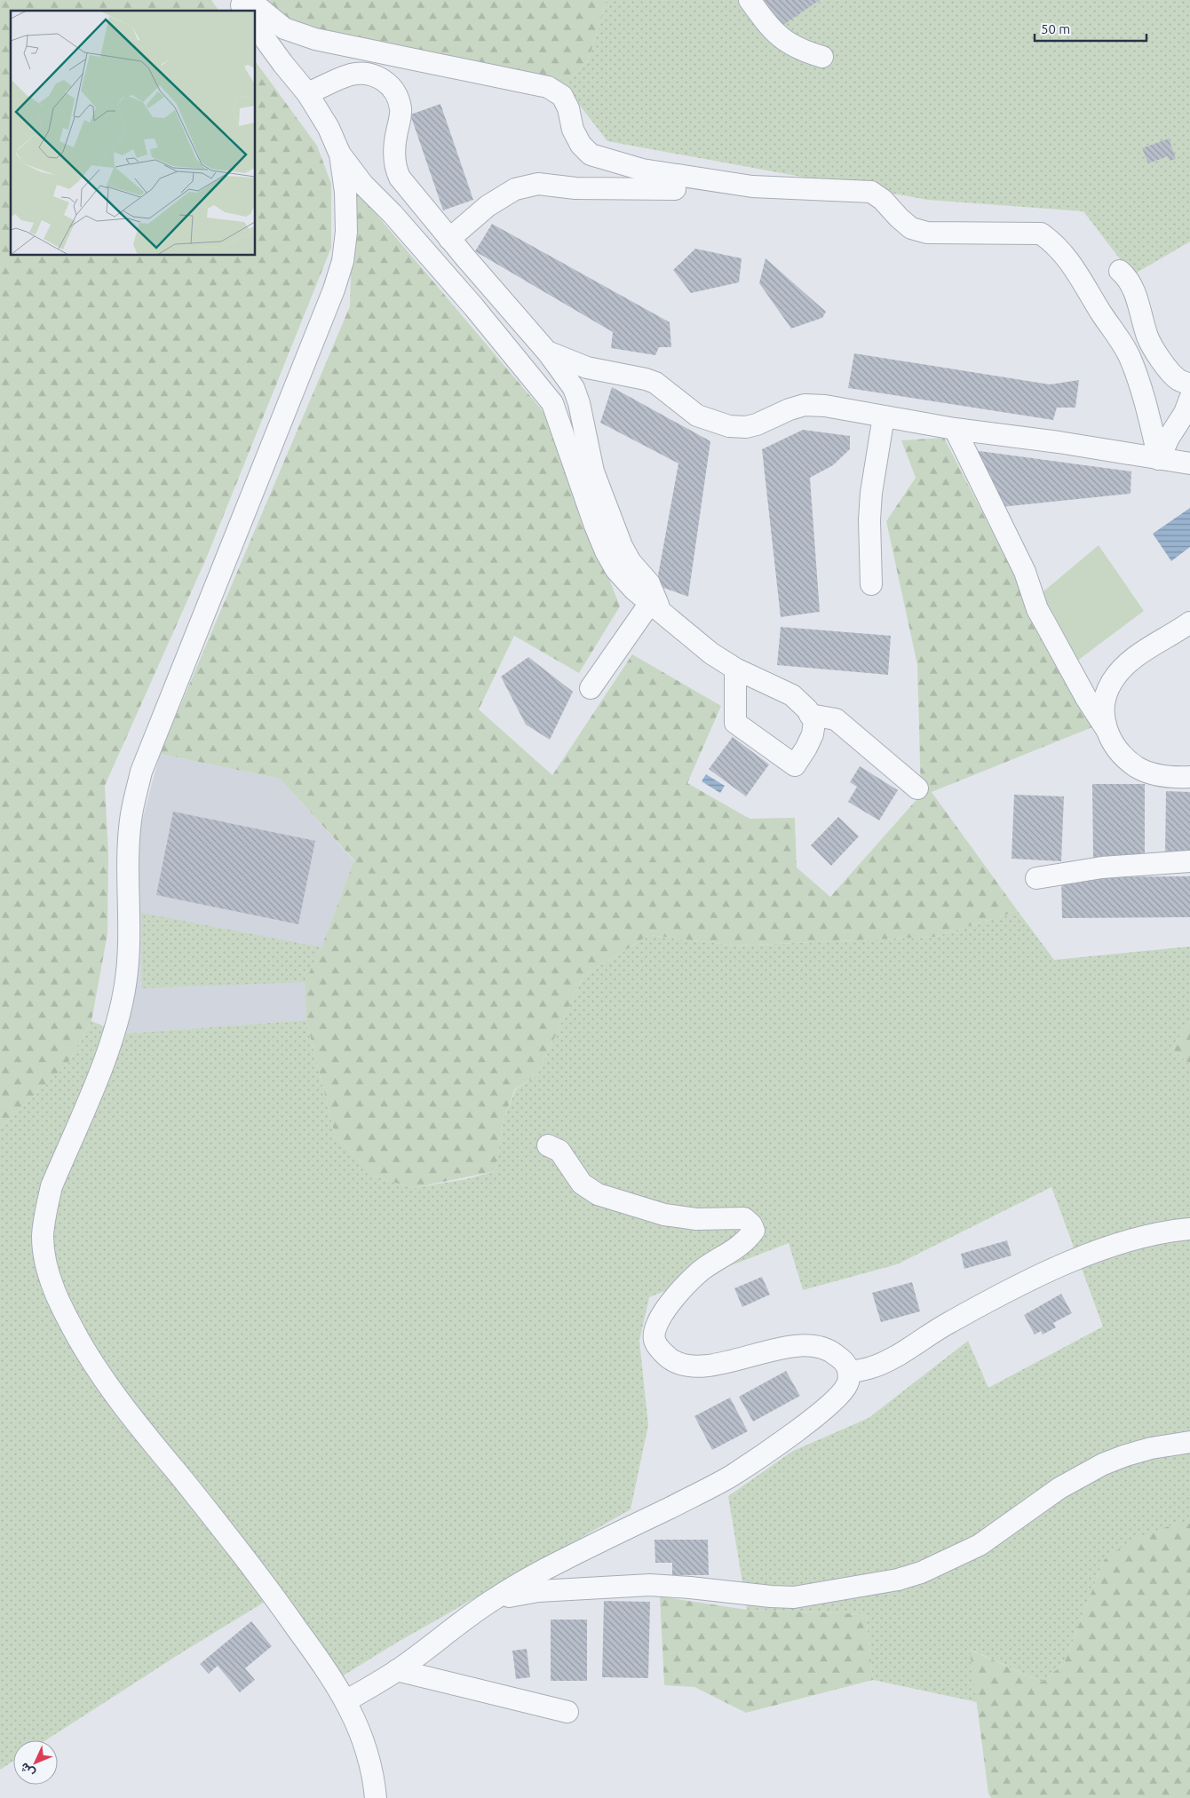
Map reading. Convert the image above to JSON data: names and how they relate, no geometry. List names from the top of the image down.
{
  "scale_bar": "50 m",
  "north": "bottom left"
}
